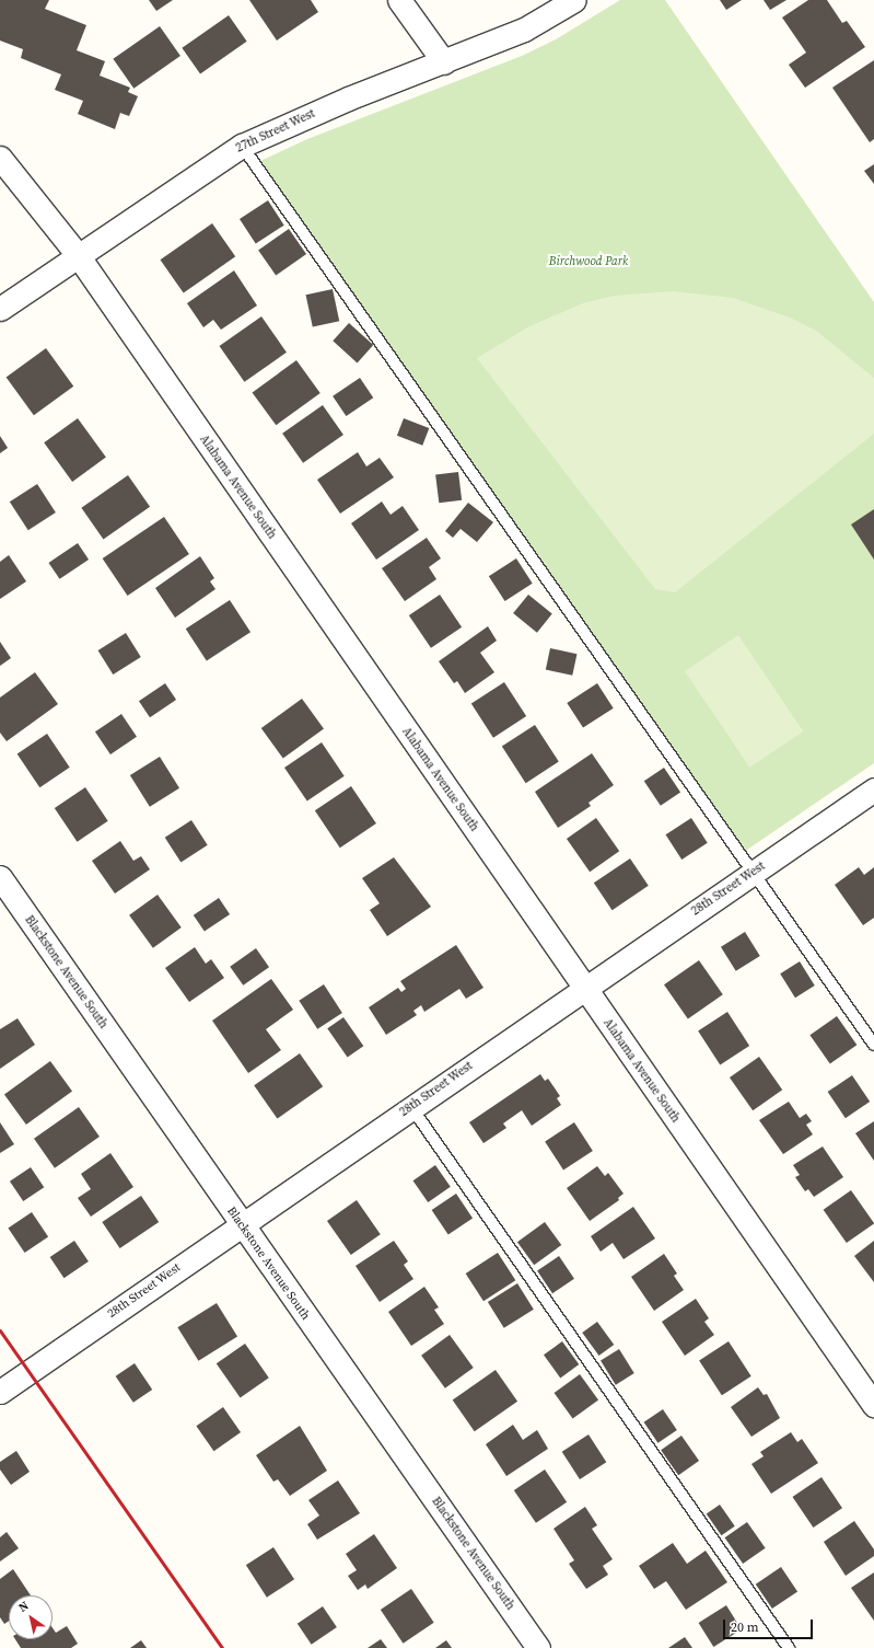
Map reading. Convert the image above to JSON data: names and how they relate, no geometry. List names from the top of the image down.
{
  "streets": {
    "street": [
      "27th Street West",
      "Alabama Avenue South",
      "28th Street West",
      "Blackstone Avenue South"
    ]
  },
  "crossings": [
    ["27th Street West", "Alabama Avenue South"],
    ["Alabama Avenue South", "28th Street West"],
    ["28th Street West", "Blackstone Avenue South"]
  ],
  "parks": ["Birchwood Park"],
  "scale_bar": "20 m",
  "north": "top left"
}
